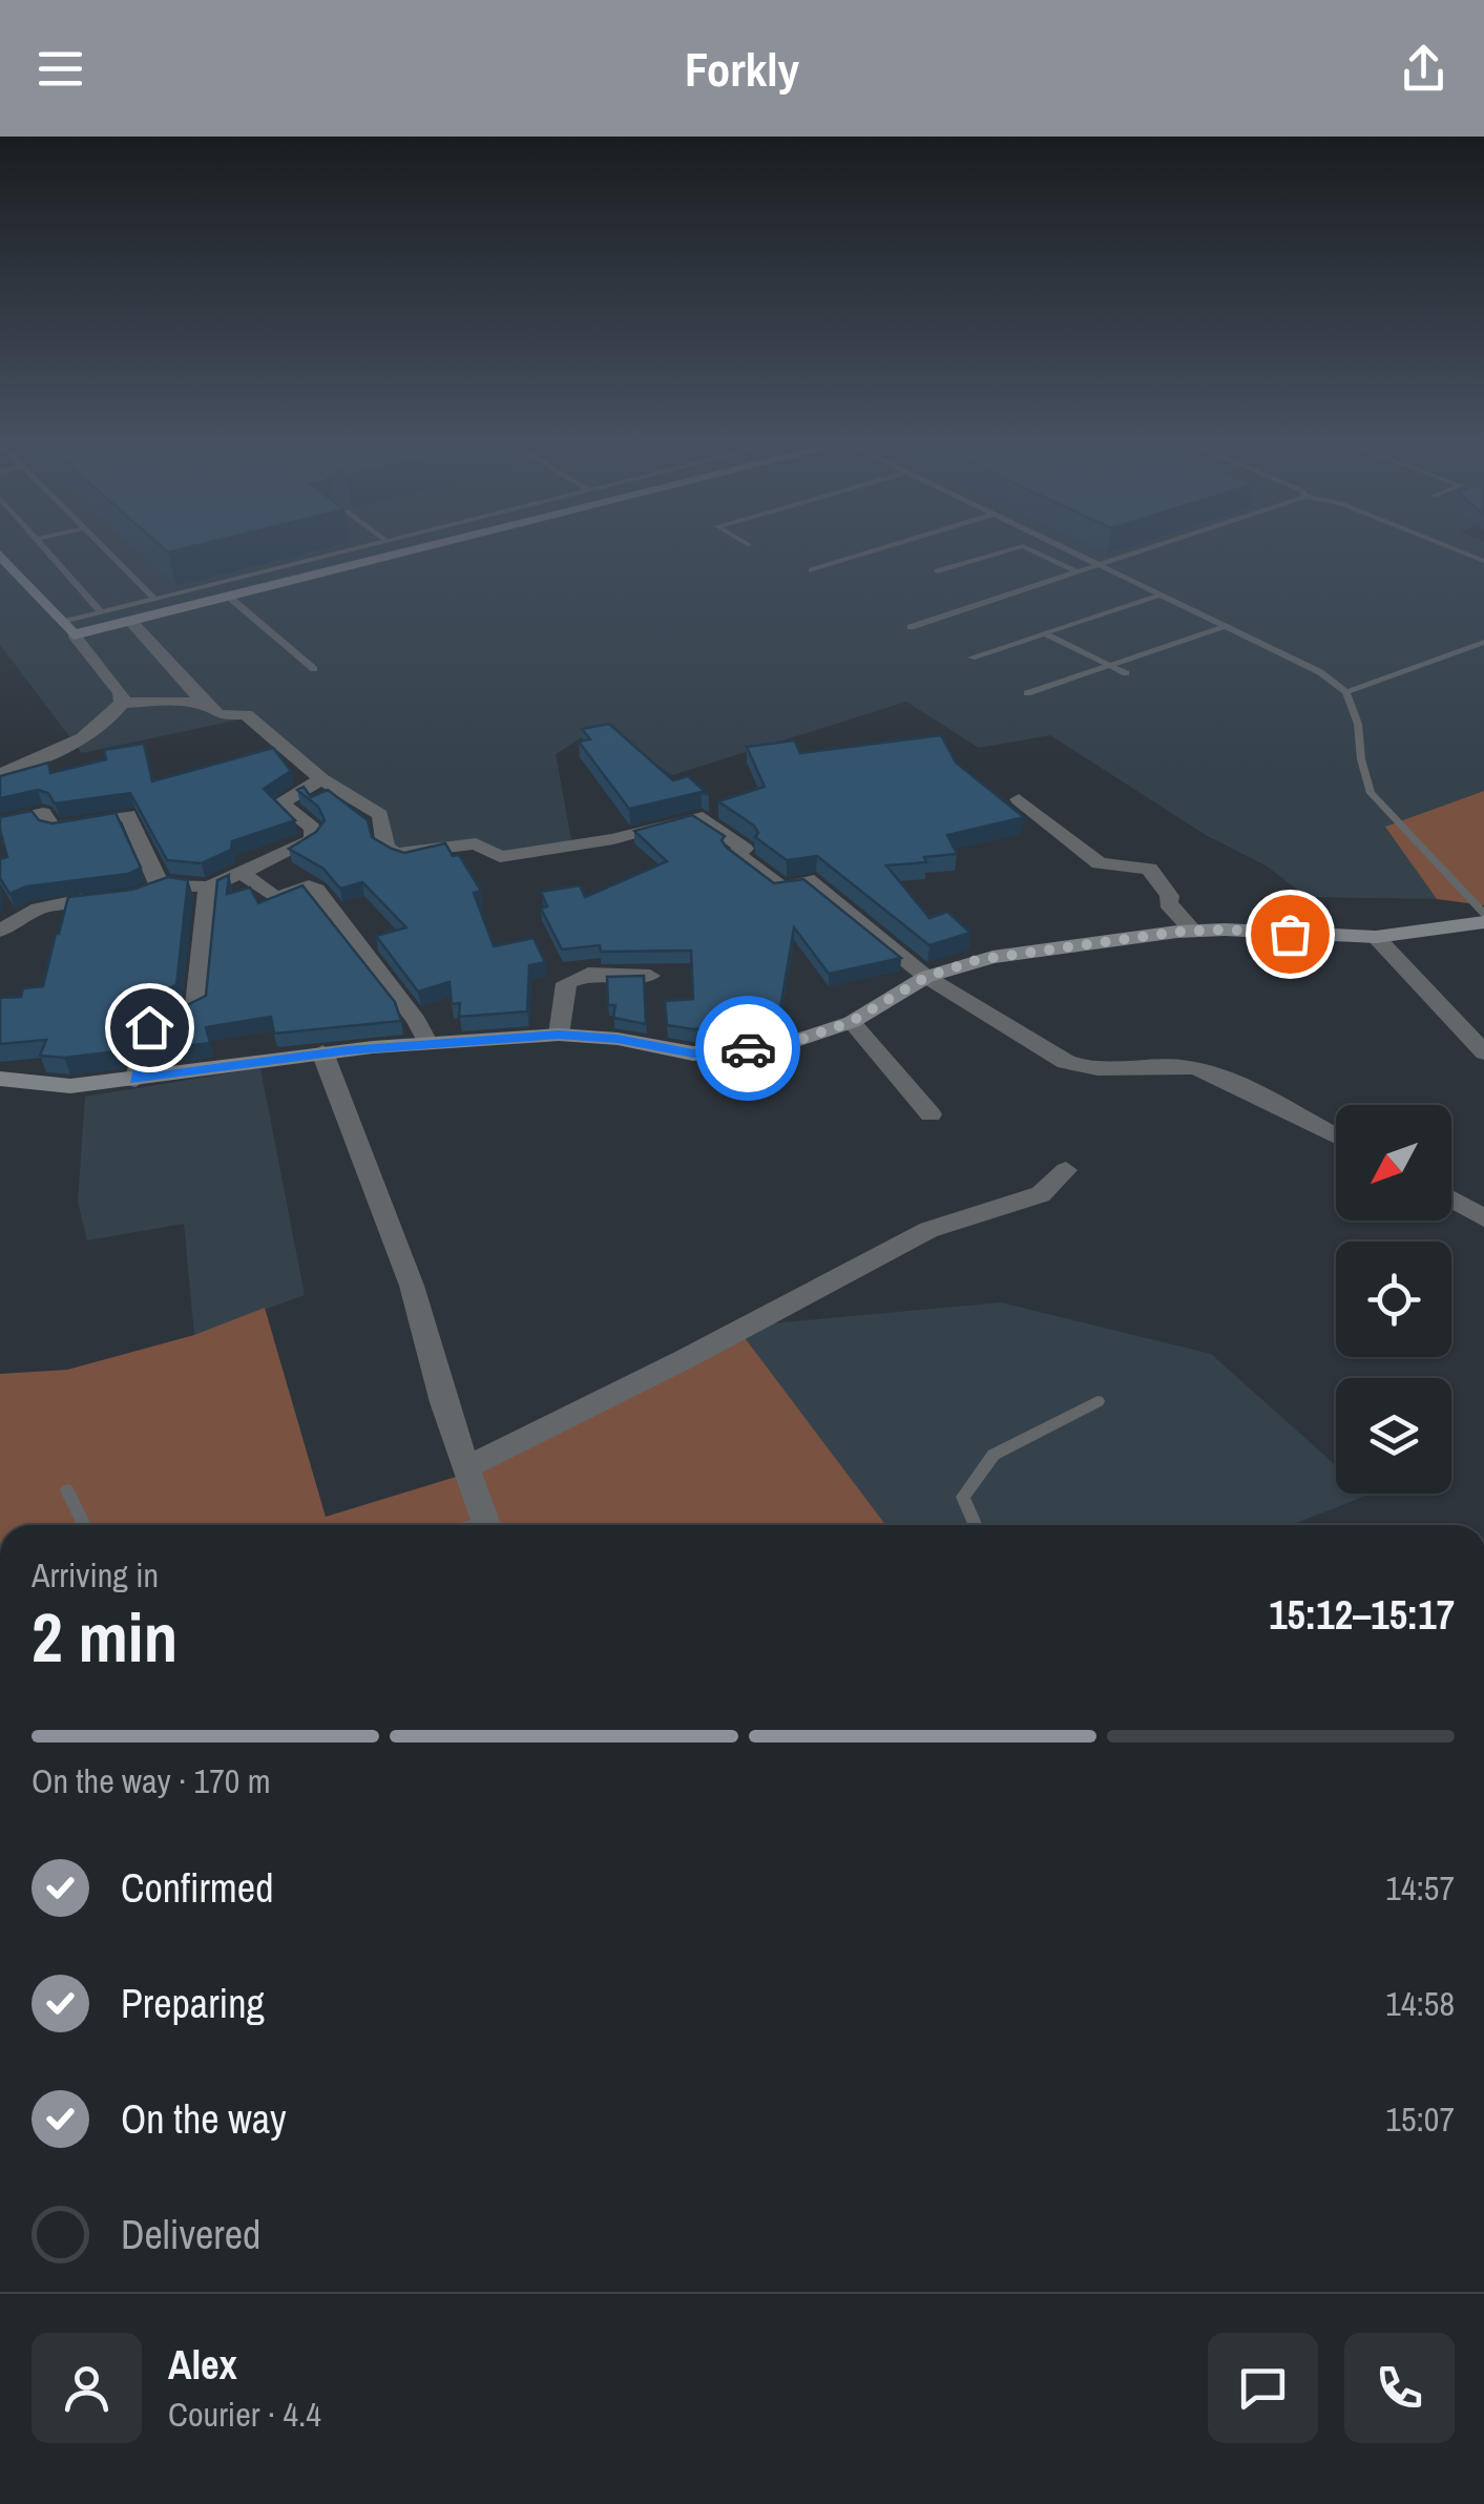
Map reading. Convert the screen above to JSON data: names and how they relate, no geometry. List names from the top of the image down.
{
  "north": "bottom left",
  "page": {
    "header": "Forkly",
    "heading": ["2 min", "Arriving in", "15:12–15:17"],
    "panel": ["Alex", "Courier · 4.4"],
    "bar": "On the way · 170 m",
    "list": [
      ["Confirmed", "14:57"],
      ["Preparing", "14:58"],
      ["On the way", "15:07"],
      "Delivered"
    ]
  }
}
